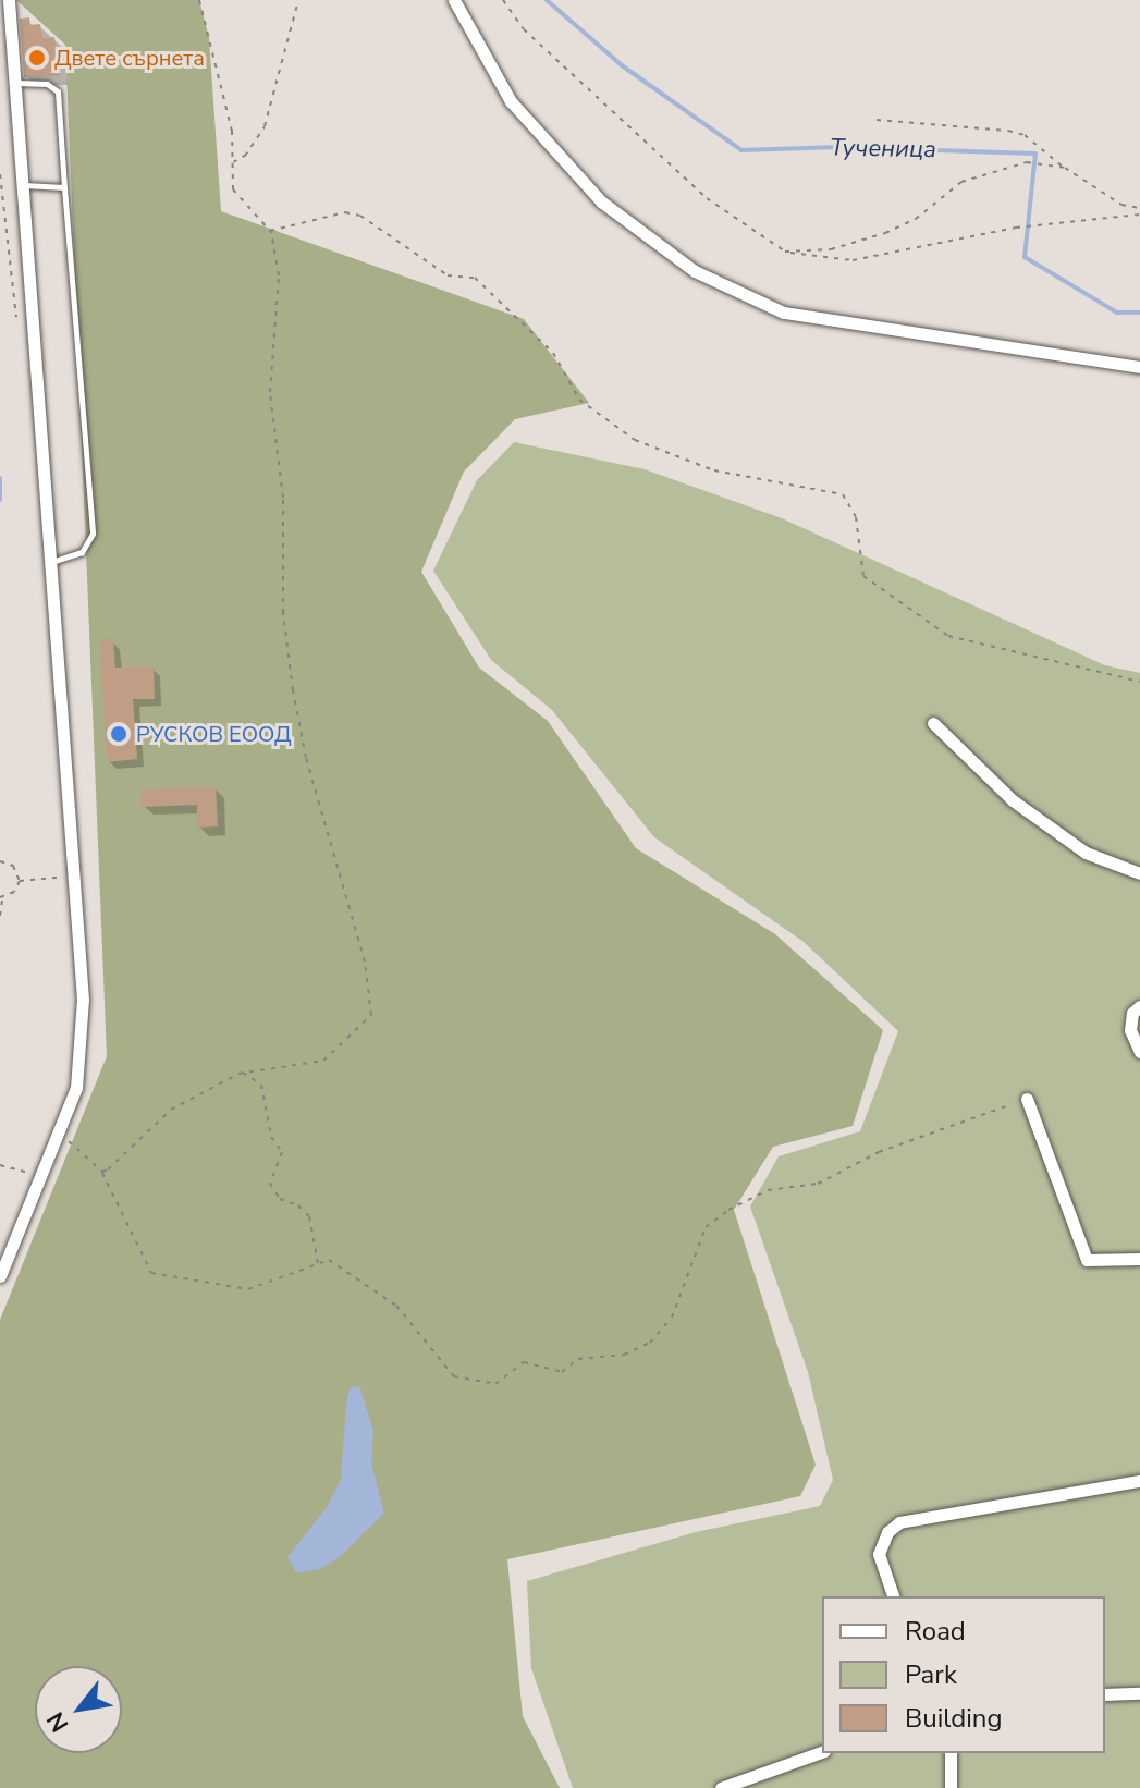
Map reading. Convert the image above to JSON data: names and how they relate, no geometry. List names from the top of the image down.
{
  "water": ["Тученица"],
  "places": ["Двете сърнета", "РУСКОВ ЕООД"],
  "legend": ["Road", "Park", "Building"],
  "north": "bottom left"
}
